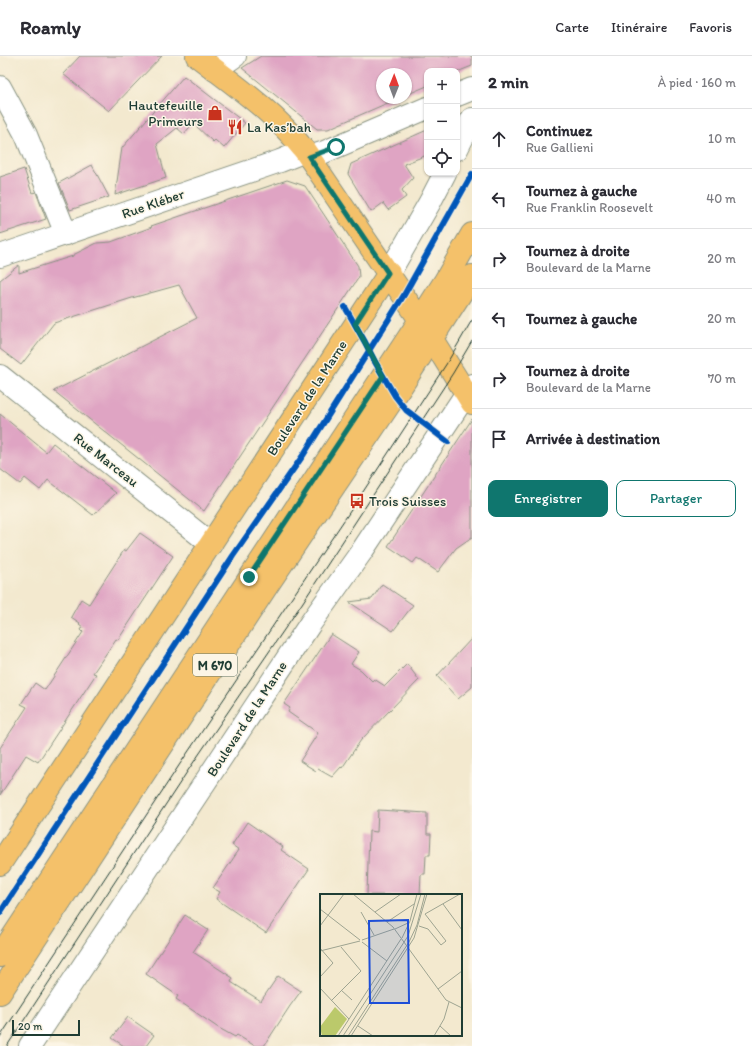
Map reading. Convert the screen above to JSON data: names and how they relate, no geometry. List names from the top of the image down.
{
  "streets": {
    "main road": ["Boulevard de la Marne", "M 670"],
    "street": ["Rue Kléber", "Rue Marceau"]
  },
  "crossings": [
    ["Boulevard de la Marne", "Rue Marceau"]
  ],
  "places": {
    "shop": ["Hautefeuille Primeurs"],
    "restaurant": ["La Kas’bah"],
    "bus stop": ["Trois Suisses"]
  },
  "scale_bar": "20 m",
  "north": "top",
  "page": {
    "header": "Roamly",
    "nav": ["Carte", "Itinéraire", "Favoris"],
    "heading": ["2 min", "À pied · 160 m"],
    "map_buttons": ["+", "−"],
    "list": [
      ["Continuez", "Rue Gallieni", "10 m"],
      ["Tournez à gauche", "Rue Franklin Roosevelt", "40 m"],
      ["Tournez à droite", "Boulevard de la Marne", "20 m"],
      ["Tournez à gauche", "20 m"],
      ["Tournez à droite", "Boulevard de la Marne", "70 m"],
      "Arrivée à destination"
    ],
    "buttons": ["Enregistrer", "Partager"],
    "scale": "20 m"
  }
}
